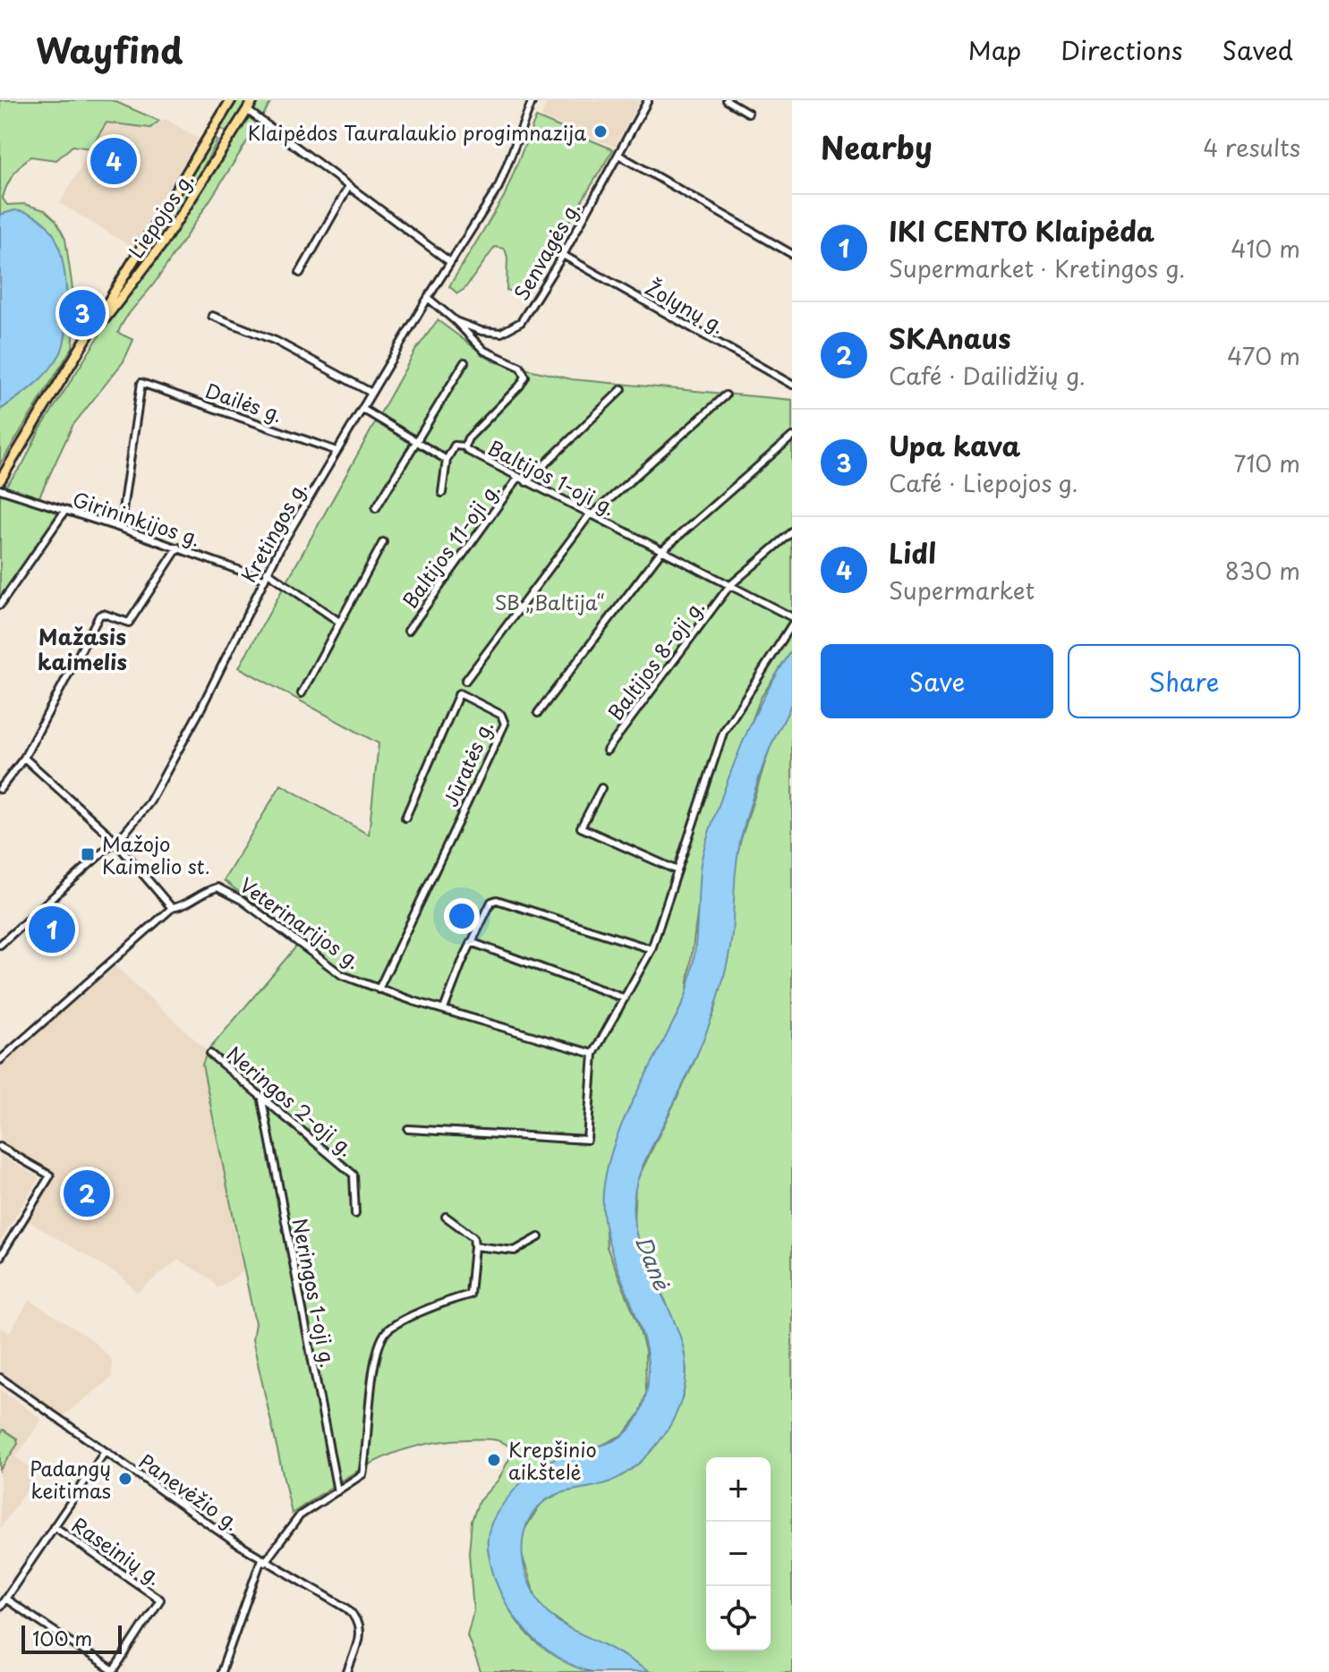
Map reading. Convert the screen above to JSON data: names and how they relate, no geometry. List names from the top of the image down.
{
  "streets": {
    "main road": ["Liepojos g."],
    "street": [
      "Senvagės g.",
      "Žolynų g.",
      "Dailės g.",
      "Baltijos 1-oji g.",
      "Girininkijos g.",
      "Kretingos g.",
      "Baltijos 11-oji g.",
      "Baltijos 8-oji g.",
      "Jūratės g.",
      "Veterinarijos g.",
      "Neringos 2-oji g.",
      "Neringos 1-oji g.",
      "Panevėžio g.",
      "Raseinių g."
    ]
  },
  "crossings": [
    ["Senvagės g.", "Žolynų g."],
    ["Senvagės g.", "Baltijos 1-oji g."],
    ["Senvagės g.", "Kretingos g."],
    ["Dailės g.", "Girininkijos g."],
    ["Dailės g.", "Kretingos g."],
    ["Baltijos 1-oji g.", "Baltijos 11-oji g."],
    ["Baltijos 1-oji g.", "Baltijos 8-oji g."],
    ["Girininkijos g.", "Kretingos g."],
    ["Jūratės g.", "Veterinarijos g."],
    ["Neringos 2-oji g.", "Neringos 1-oji g."]
  ],
  "districts": ["Mažasis kaimelis"],
  "water": ["Danė"],
  "parks": ["SB „Baltija“"],
  "places": {
    "other": ["Klaipėdos Tauralaukio progimnazija", "Krepšinio aikštelė", "Padangų keitimas"],
    "transit": ["Mažojo Kaimelio st."]
  },
  "scale_bar": "100 m",
  "page": {
    "header": "Wayfind",
    "nav": ["Map", "Directions", "Saved"],
    "heading": ["Nearby", "4 results"],
    "pins": [
      "4",
      "3",
      "1",
      "2"
    ],
    "list": [
      {
        "mark": "1",
        "name": "IKI CENTO Klaipėda",
        "note": "Supermarket · Kretingos g.",
        "value": "410 m"
      },
      {
        "mark": "2",
        "name": "SKAnaus",
        "note": "Café · Dailidžių g.",
        "value": "470 m"
      },
      {
        "mark": "3",
        "name": "Upa kava",
        "note": "Café · Liepojos g.",
        "value": "710 m"
      },
      {
        "mark": "4",
        "name": "Lidl",
        "note": "Supermarket",
        "value": "830 m"
      }
    ],
    "buttons": ["Save", "Share"],
    "map_buttons": ["+", "−"],
    "scale": "100 m"
  }
}
